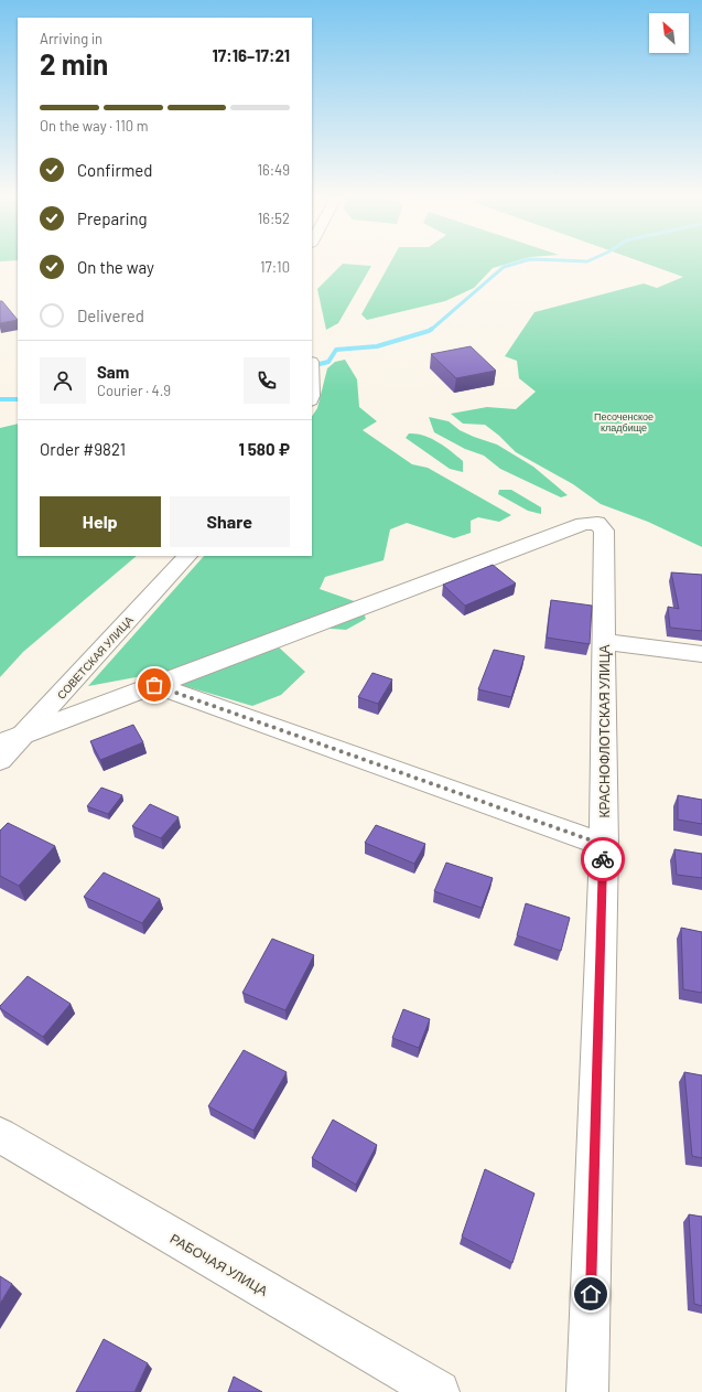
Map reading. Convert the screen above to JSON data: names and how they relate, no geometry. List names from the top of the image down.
{
  "streets": {
    "street": ["СОВЕТСКАЯ УЛИЦА", "КРАСНОФЛОТСКАЯ УЛИЦА", "РАБОЧАЯ УЛИЦА"]
  },
  "parks": ["Песоченское кладбище"],
  "north": "top left",
  "page": {
    "heading": ["2 min", "Arriving in", "17:16–17:21"],
    "panel": [
      "Sam",
      "Courier · 4.9",
      "Order #9821",
      "1 580 ₽"
    ],
    "bar": "On the way · 110 m",
    "list": [
      ["Confirmed", "16:49"],
      ["Preparing", "16:52"],
      ["On the way", "17:10"],
      "Delivered"
    ],
    "buttons": ["Help", "Share"]
  }
}
